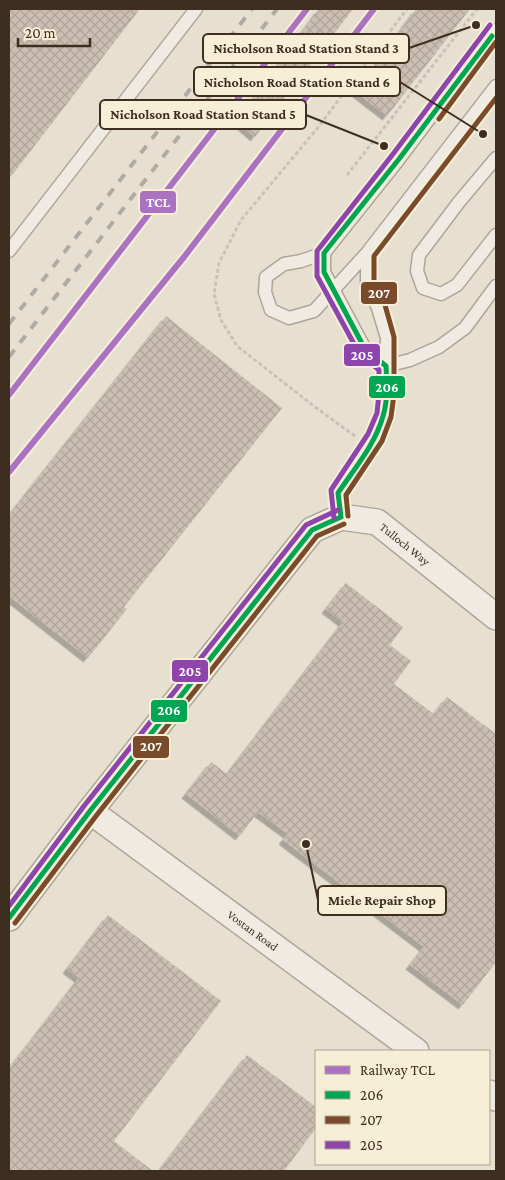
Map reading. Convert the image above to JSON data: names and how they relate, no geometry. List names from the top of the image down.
{
  "streets": {
    "street": ["Tulloch Way", "Vostan Road"]
  },
  "places": [
    "Nicholson Road Station Stand 3",
    "Nicholson Road Station Stand 6",
    "Nicholson Road Station Stand 5",
    "Miele Repair Shop"
  ],
  "lines": [
    "rail line TCL",
    "transit line 205",
    "transit line 206",
    "transit line 207"
  ],
  "legend": [
    "Railway TCL",
    "206",
    "207",
    "205"
  ],
  "scale_bar": "20 m"
}
